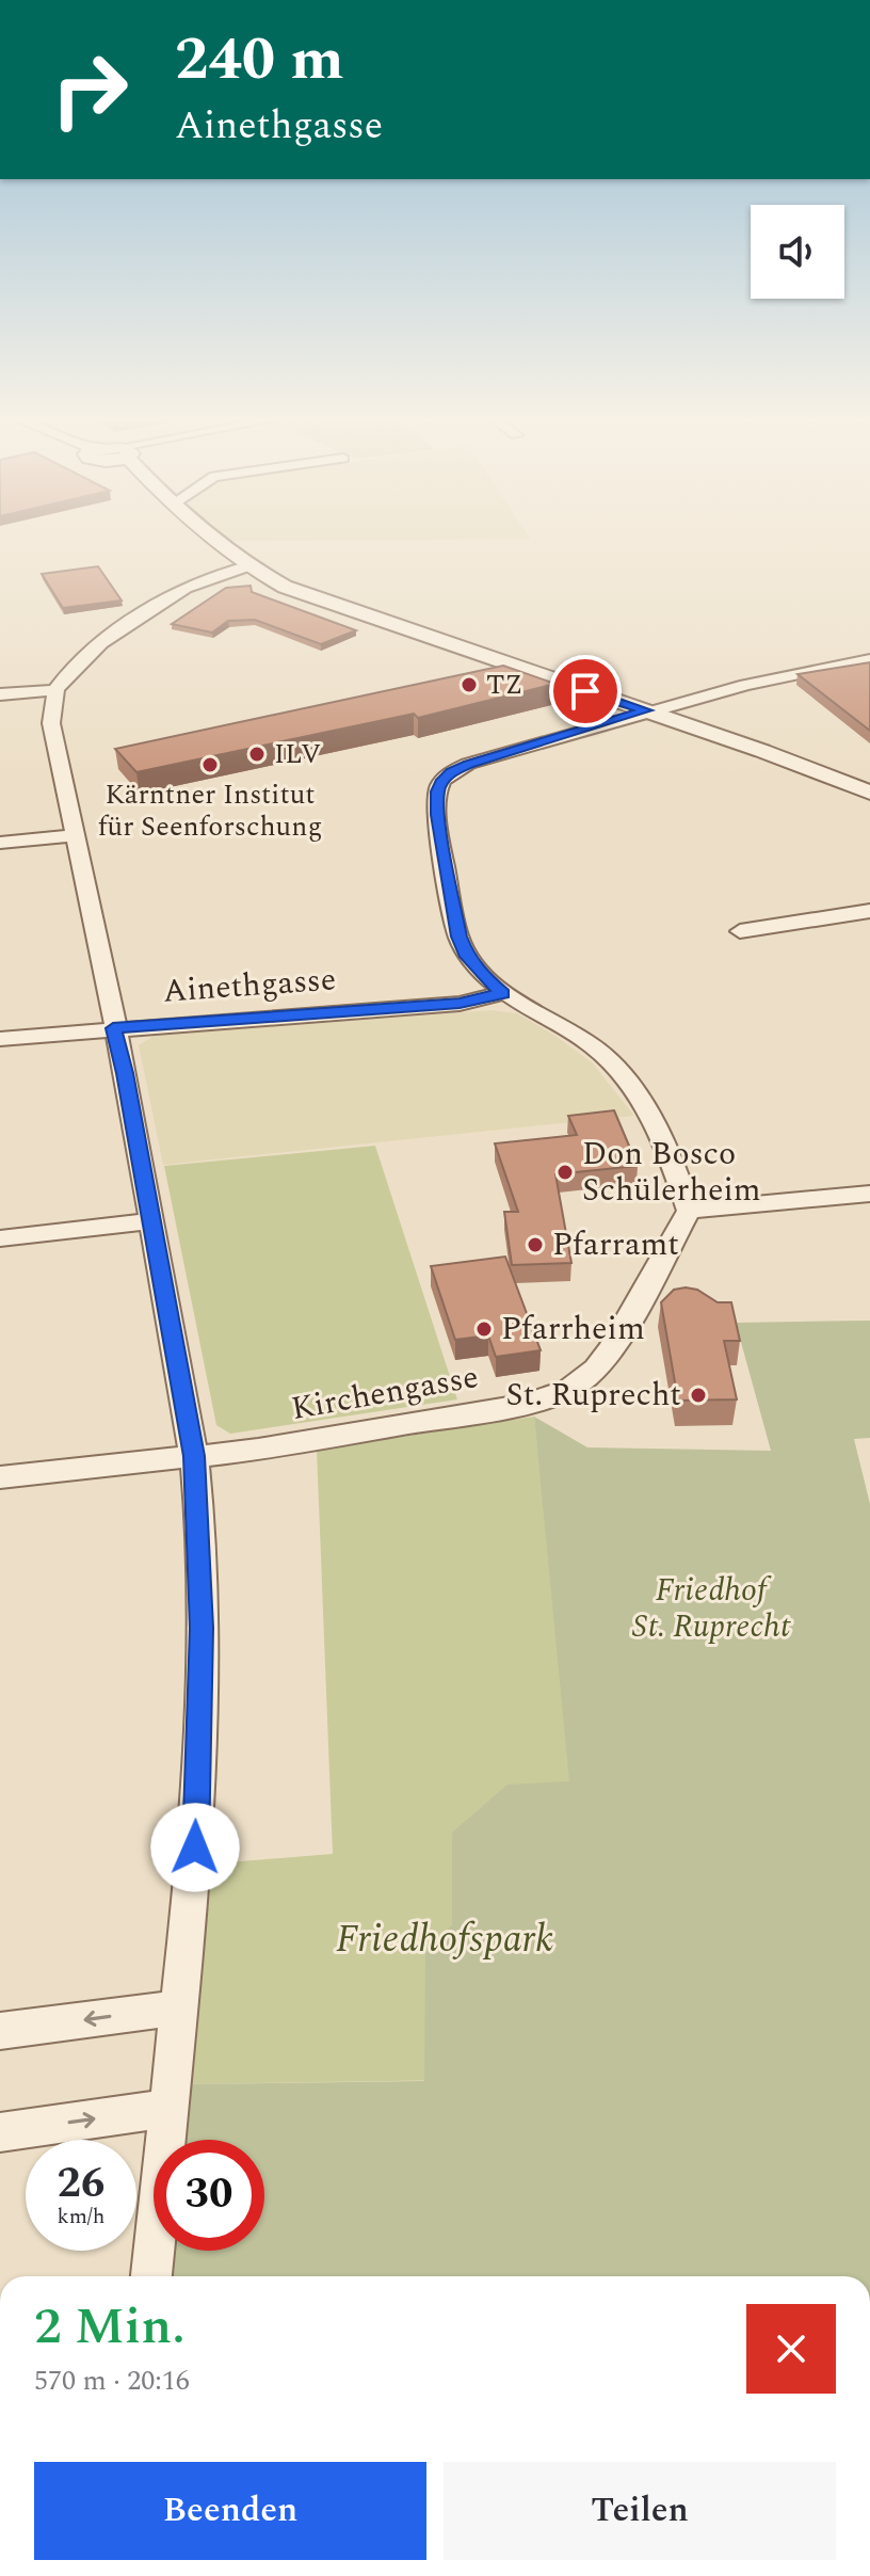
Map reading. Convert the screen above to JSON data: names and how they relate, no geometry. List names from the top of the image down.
{
  "streets": {
    "street": ["Ainethgasse", "Kirchengasse"]
  },
  "parks": ["Friedhof St. Ruprecht", "Friedhofspark"],
  "places": [
    "TZ",
    "ILV",
    "Kärntner Institut für Seenforschung",
    "Don Bosco Schülerheim",
    "Pfarramt",
    "Pfarrheim",
    "St. Ruprecht"
  ],
  "page": {
    "turn": ["240 m", "Ainethgasse"],
    "speed": "26 km/h",
    "limit": "30",
    "heading": ["2 Min.", "570 m · 20:16"],
    "buttons": ["Beenden", "Teilen"]
  }
}
